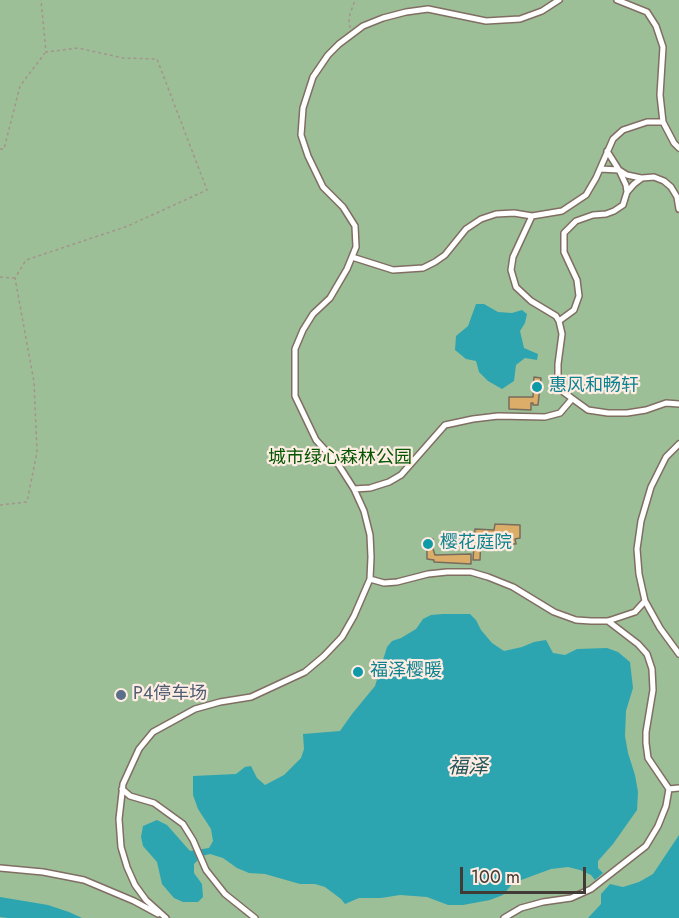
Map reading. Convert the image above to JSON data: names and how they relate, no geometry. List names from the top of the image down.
{
  "water": ["福泽"],
  "parks": ["城市绿心森林公园"],
  "places": [
    "惠风和畅轩",
    "樱花庭院",
    "福泽樱暖",
    "P4停车场"
  ],
  "scale_bar": "100 m"
}
